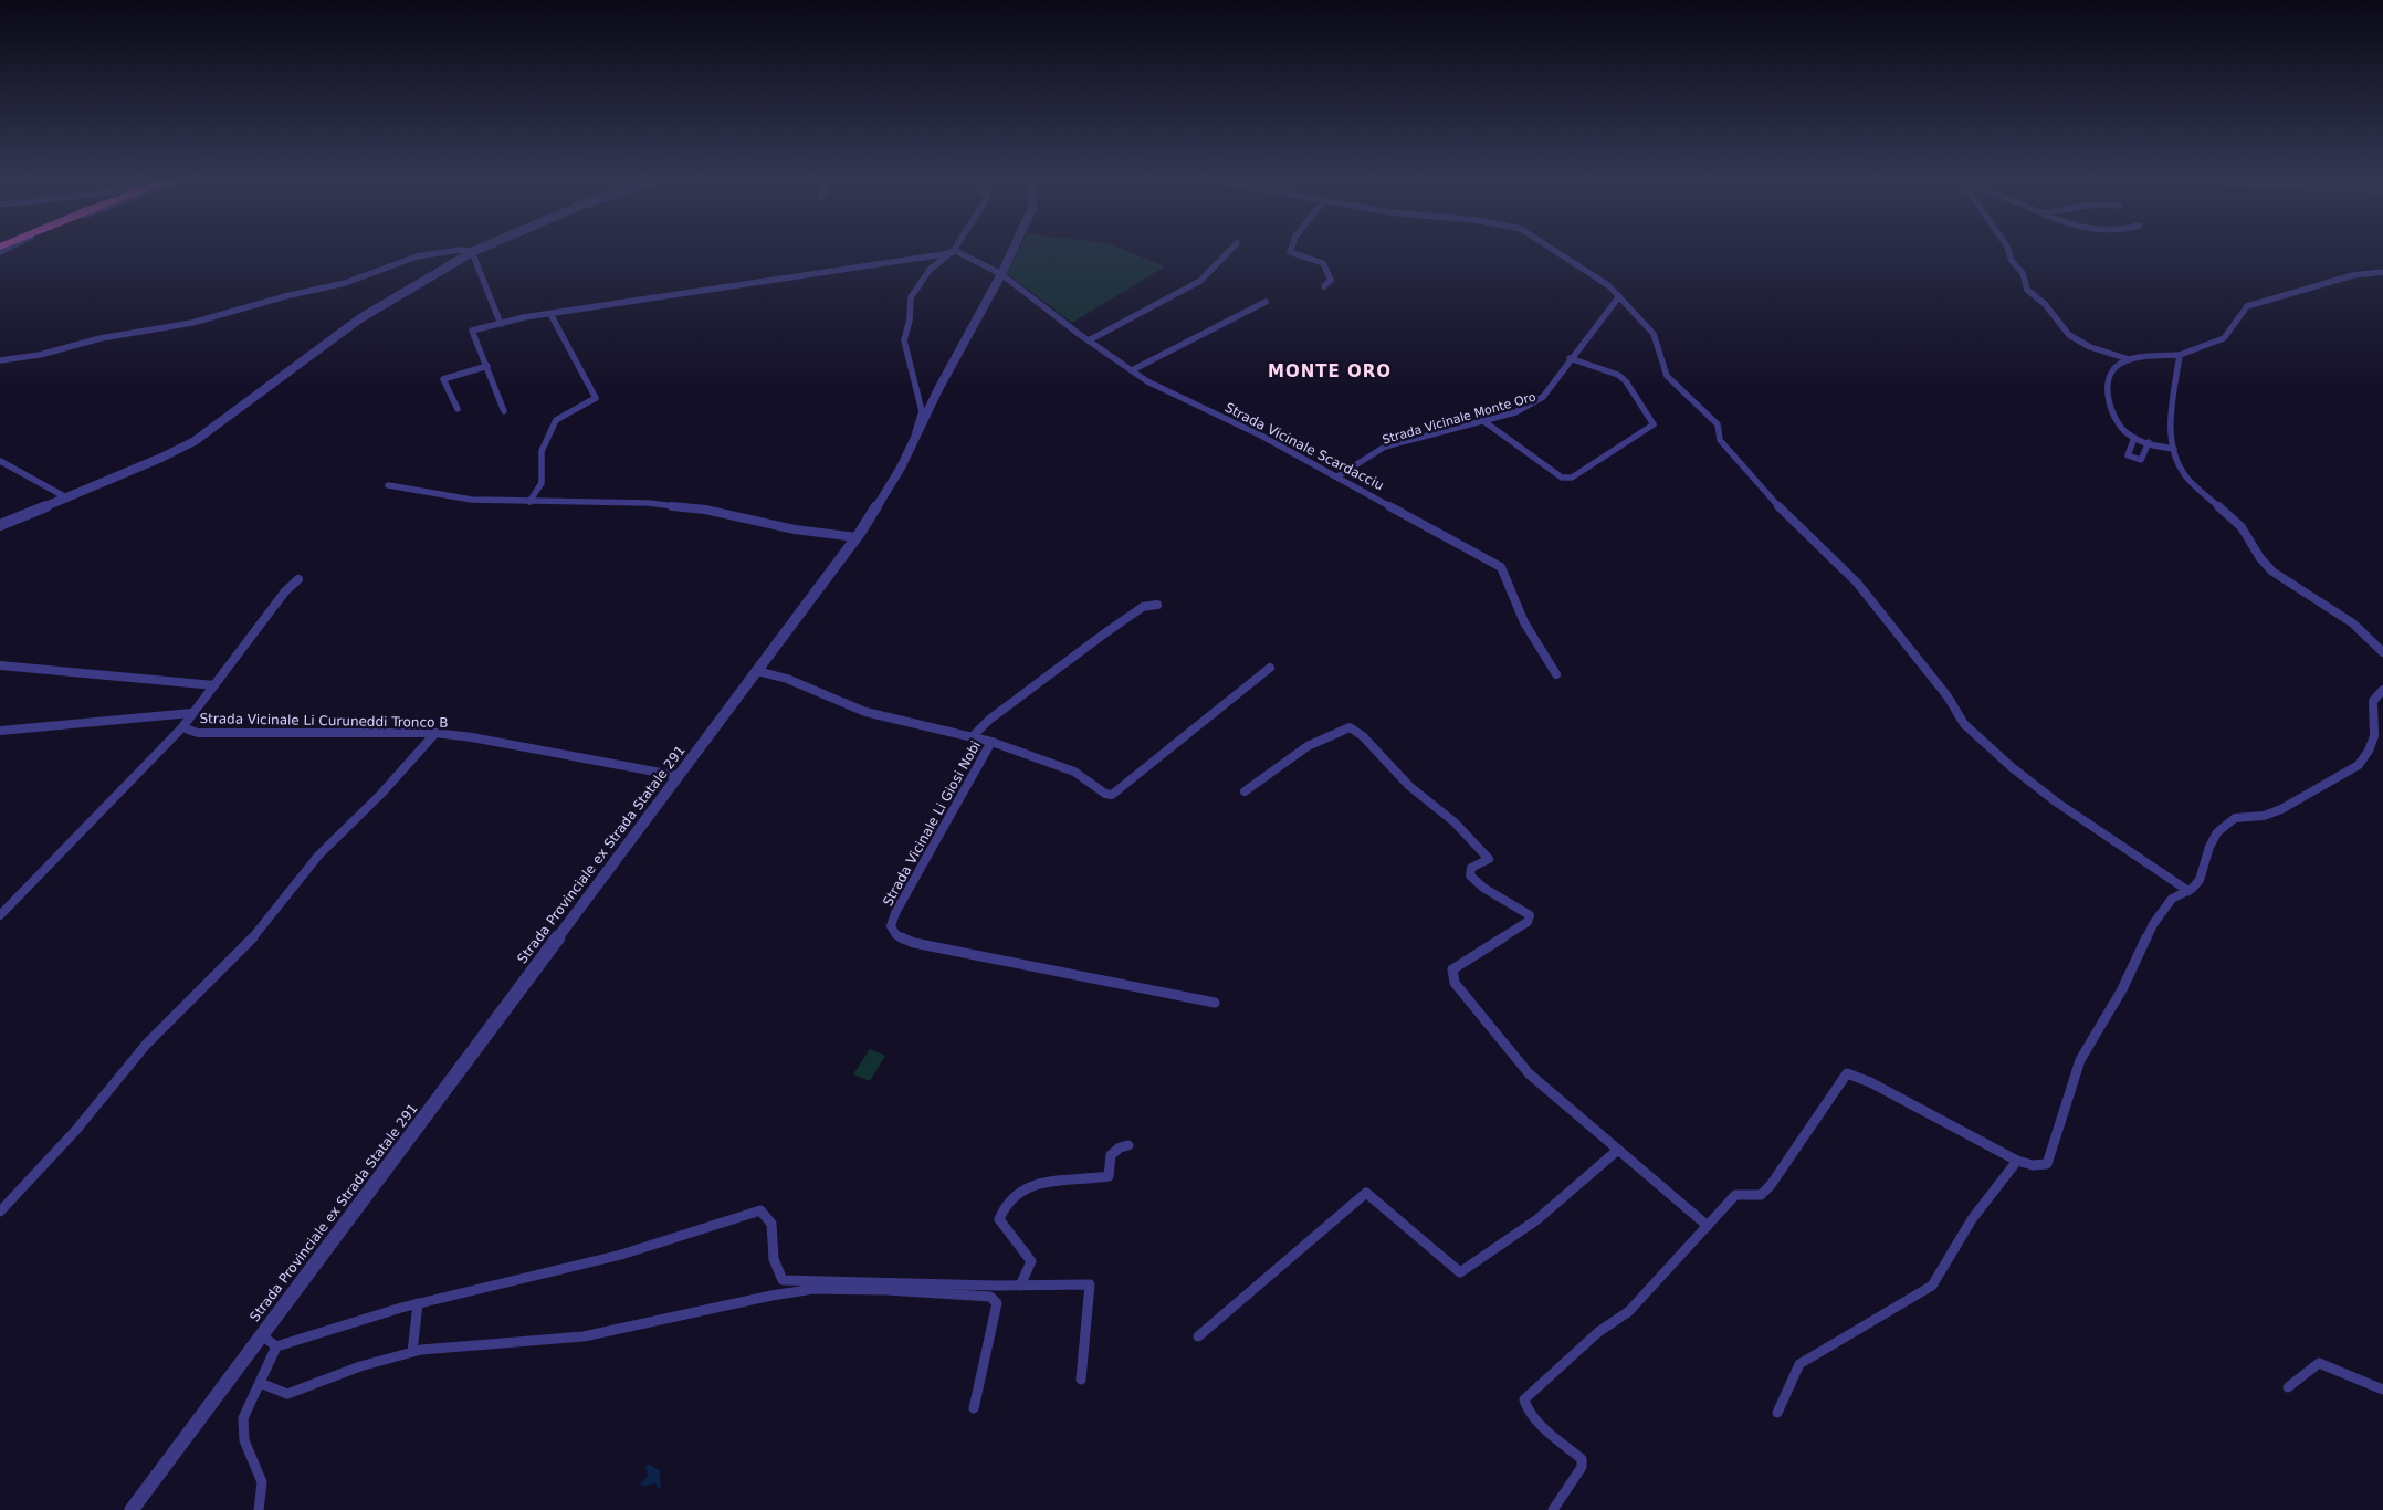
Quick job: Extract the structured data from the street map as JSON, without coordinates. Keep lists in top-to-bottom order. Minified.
{"streets":{"street":["Strada Vicinale Monte Oro","Strada Vicinale Scardacciu","Strada Vicinale Li Curuneddi Tronco B","Strada Vicinale Li Giosi Nobi","Strada Provinciale ex Strada Statale 291"]},"crossings":[["Strada Vicinale Monte Oro","Strada Vicinale Scardacciu"],["Strada Vicinale Scardacciu","Strada Provinciale ex Strada Statale 291"],["Strada Vicinale Li Curuneddi Tronco B","Strada Provinciale ex Strada Statale 291"],["Strada Vicinale Li Giosi Nobi","Strada Provinciale ex Strada Statale 291"]],"districts":["MONTE ORO"]}
